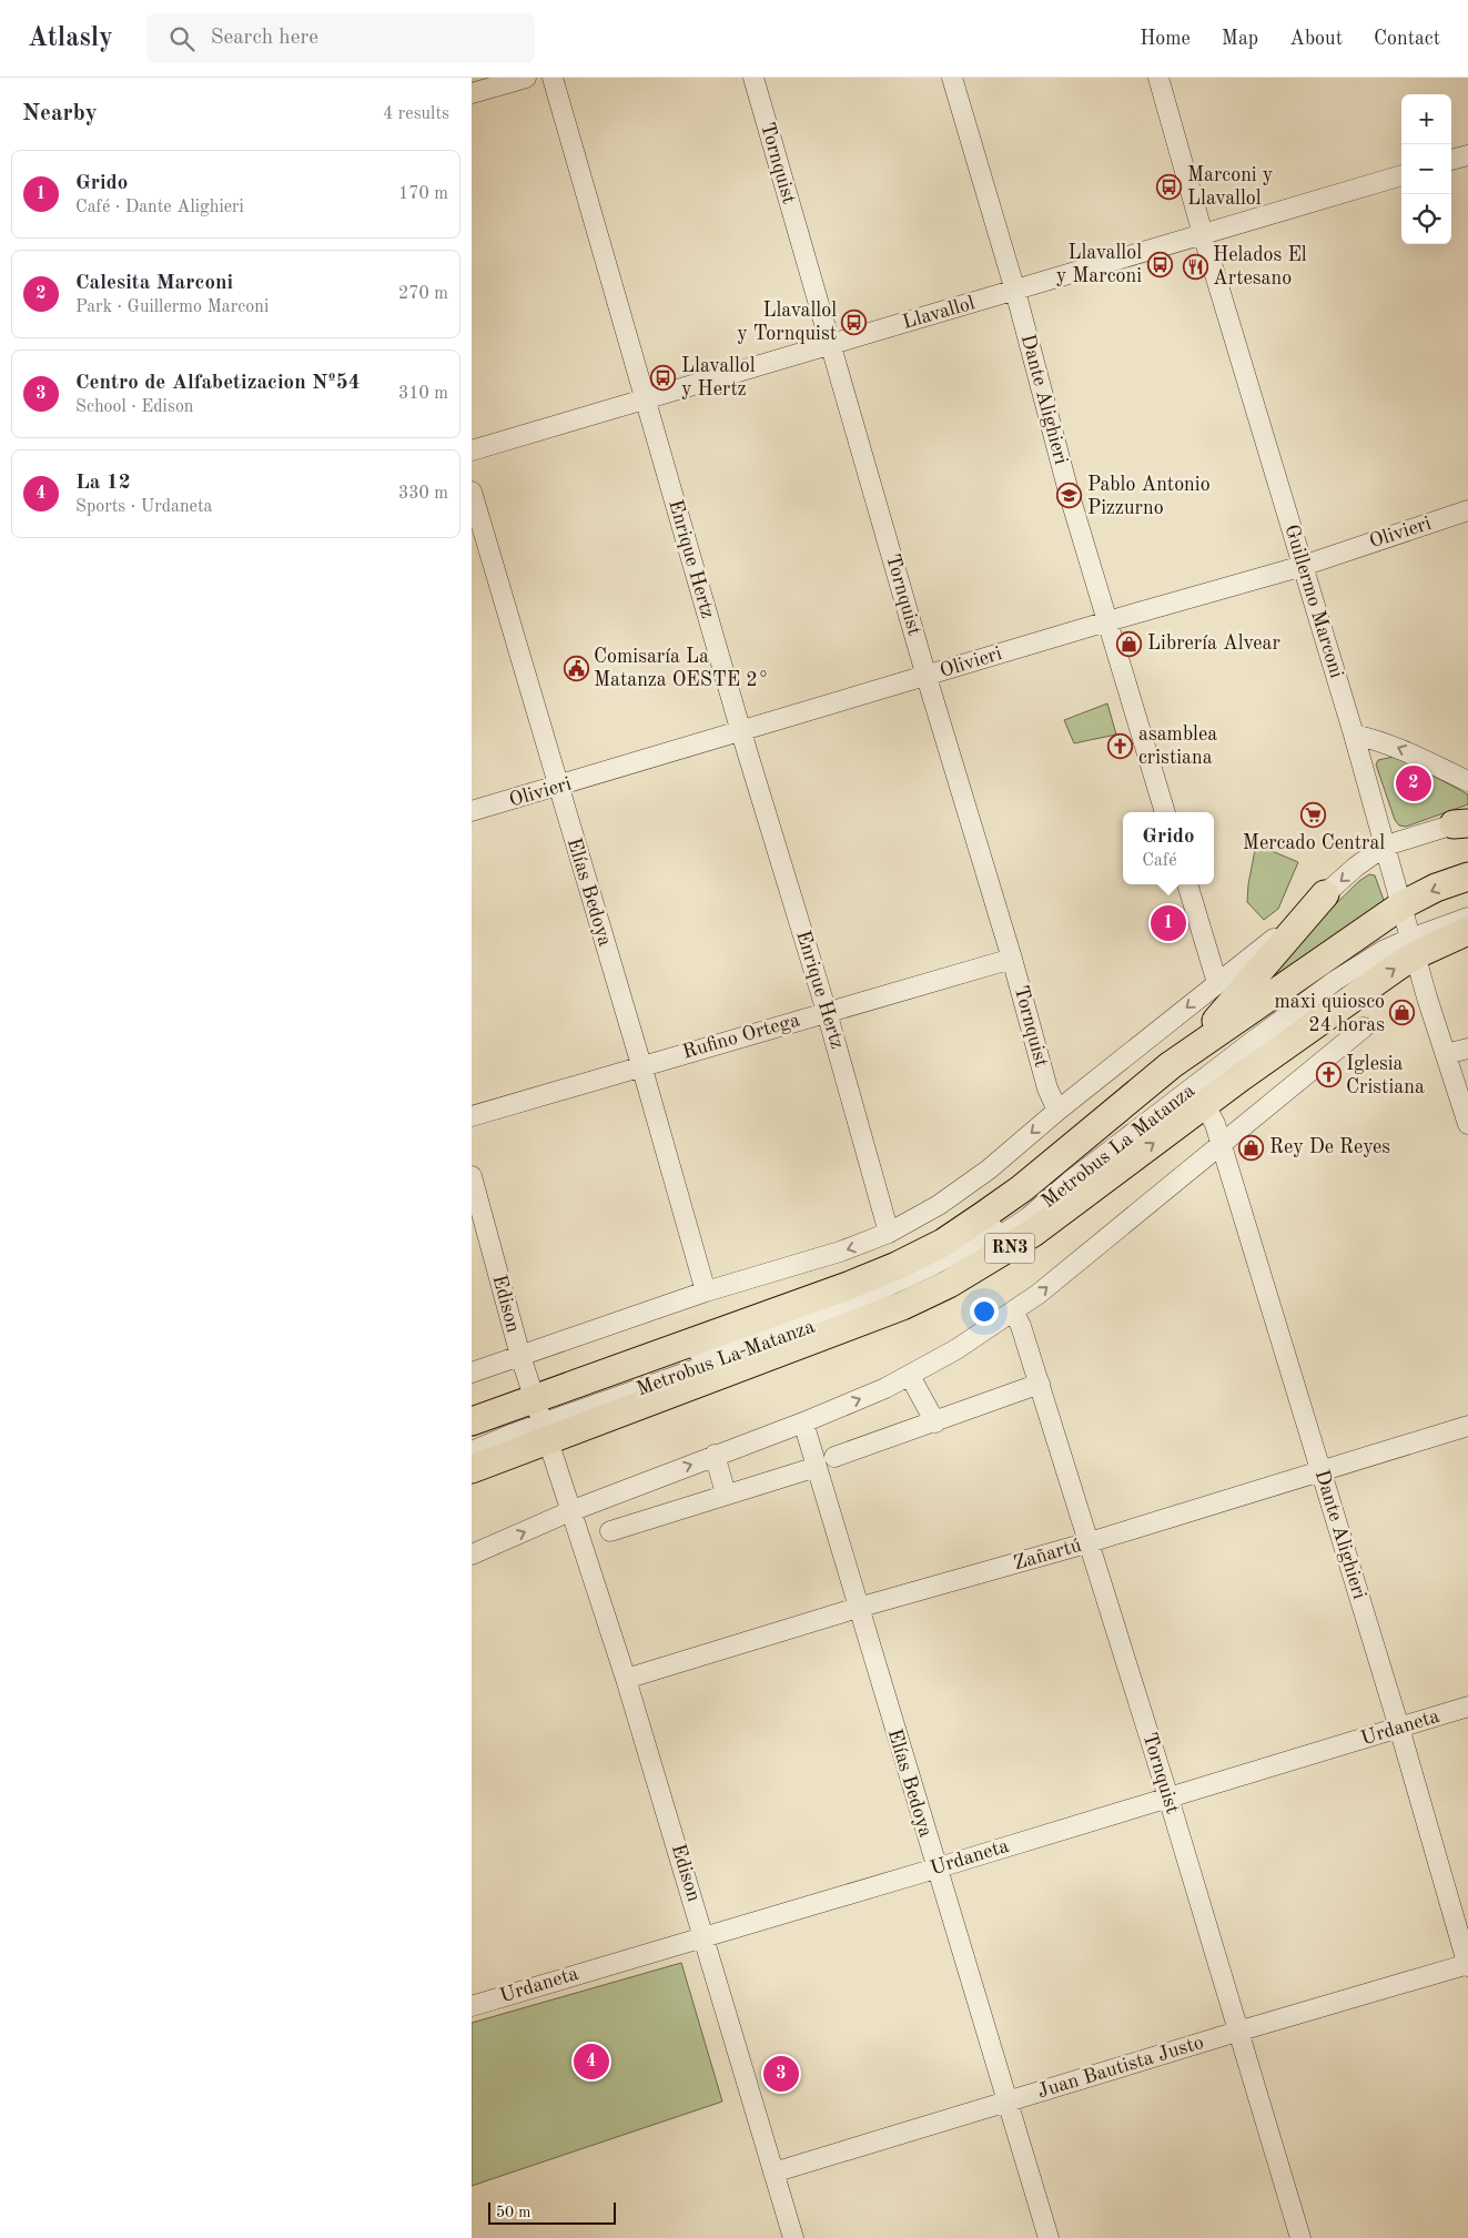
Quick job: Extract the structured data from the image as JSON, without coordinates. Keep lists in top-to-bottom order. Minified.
{"streets":{"highway":["RN3"],"street":["Tornquist","Llavallol","Dante Alighieri","Olivieri","Enrique Hertz","Guillermo Marconi","Elías Bedoya","Rufino Ortega","Metrobus La Matanza","Edison","Zañartú","Urdaneta","Juan Bautista Justo"]},"crossings":[["Tornquist","Llavallol"],["Tornquist","Olivieri"],["Tornquist","Rufino Ortega"],["Tornquist","Zañartú"],["Tornquist","Urdaneta"],["Tornquist","Juan Bautista Justo"],["Llavallol","Dante Alighieri"],["Llavallol","Enrique Hertz"],["Llavallol","Guillermo Marconi"],["Dante Alighieri","Olivieri"],["Dante Alighieri","RN3"],["Dante Alighieri","Zañartú"],["Dante Alighieri","Urdaneta"],["Dante Alighieri","Juan Bautista Justo"],["Olivieri","Enrique Hertz"],["Olivieri","Guillermo Marconi"],["Olivieri","Elías Bedoya"],["Enrique Hertz","Rufino Ortega"],["Guillermo Marconi","Metrobus La Matanza"],["Guillermo Marconi","RN3"],["Elías Bedoya","Rufino Ortega"],["Elías Bedoya","Zañartú"],["Elías Bedoya","Urdaneta"],["Elías Bedoya","Juan Bautista Justo"],["Metrobus La Matanza","RN3"],["Metrobus La Matanza","Edison"],["RN3","Edison"],["Edison","Zañartú"],["Edison","Urdaneta"],["Edison","Juan Bautista Justo"]],"places":{"bus stop":["Marconi y Llavallol","Llavallol y Marconi","Llavallol y Tornquist","Llavallol y Hertz"],"restaurant":["Helados El Artesano"],"school or university":["Pablo Antonio Pizzurno"],"shop":["Librería Alvear","maxi quiosco 24 horas","Rey De Reyes"],"public building":["Comisaría La Matanza OESTE 2°"],"church":["asamblea cristiana","Iglesia Cristiana"],"supermarket":["Mercado Central"]},"scale_bar":"50 m","page":{"header":"Atlasly","search":"Search here","nav":["Home","Map","About","Contact"],"heading":["Nearby","4 results"],"map_buttons":["+","−"],"list":[{"mark":"1","name":"Grido","note":"Café · Dante Alighieri","value":"170 m"},{"mark":"2","name":"Calesita Marconi","note":"Park · Guillermo Marconi","value":"270 m"},{"mark":"3","name":"Centro de Alfabetizacion Nº54","note":"School · Edison","value":"310 m"},{"mark":"4","name":"La 12","note":"Sports · Urdaneta","value":"330 m"}],"pins":["2","1","4","3"],"popup":["Grido","Café"],"scale":"50 m"}}
